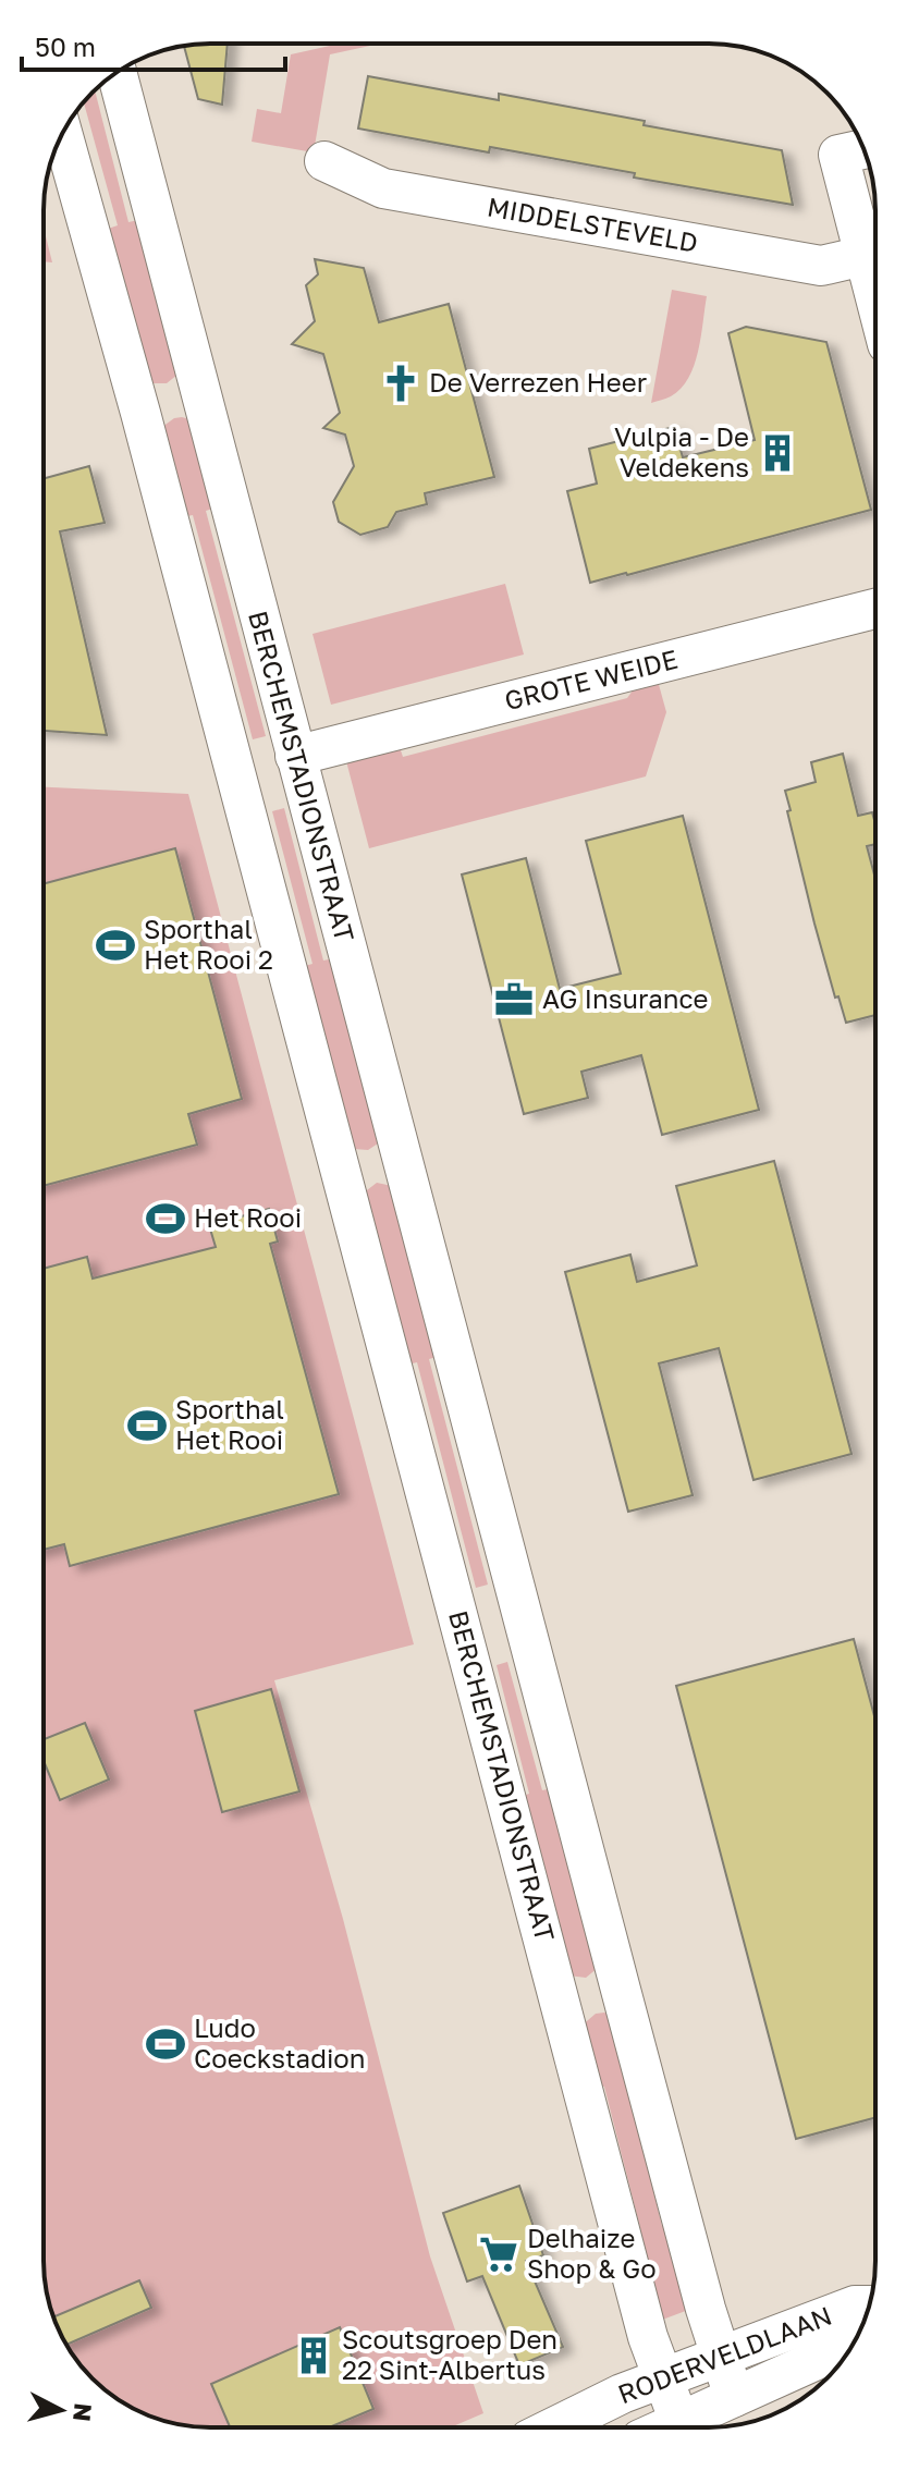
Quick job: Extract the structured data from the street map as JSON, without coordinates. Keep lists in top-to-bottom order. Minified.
{"streets":{"street":["MIDDELSTEVELD","GROTE WEIDE","BERCHEMSTADIONSTRAAT","RODERVELDLAAN"]},"crossings":[["GROTE WEIDE","BERCHEMSTADIONSTRAAT"],["BERCHEMSTADIONSTRAAT","RODERVELDLAAN"]],"places":{"church":["De Verrezen Heer"],"building":["Vulpia - De Veldekens","Scoutsgroep Den 22 Sint-Albertus"],"sports":["Sporthal Het Rooi 2","Het Rooi","Sporthal Het Rooi","Ludo Coeckstadion"],"office":["AG Insurance"],"supermarket":["Delhaize Shop & Go"]},"scale_bar":"50 m","north":"right"}
